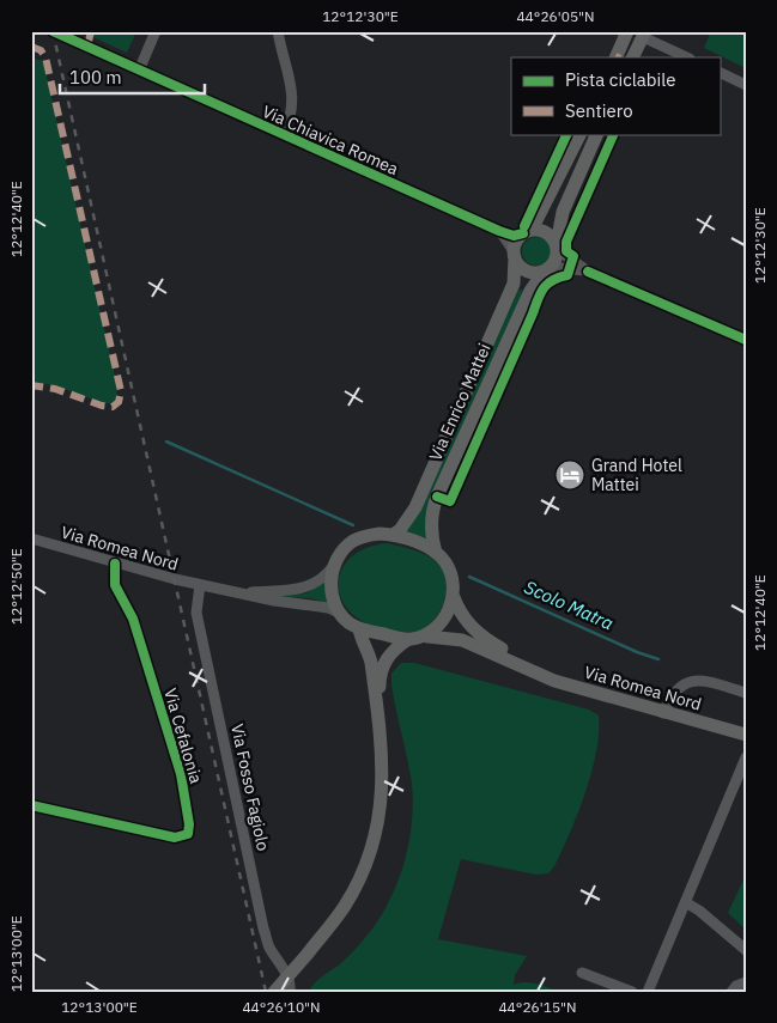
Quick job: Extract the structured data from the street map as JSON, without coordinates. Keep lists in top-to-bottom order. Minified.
{"streets":{"main road":["Via Enrico Mattei","Via Romea Nord"],"street":["Via Chiavica Romea","Via Cefalonia","Via Fosso Fagiolo"]},"crossings":[["Via Chiavica Romea","Via Enrico Mattei"],["Via Enrico Mattei","Via Romea Nord"],["Via Romea Nord","Via Cefalonia"],["Via Romea Nord","Via Fosso Fagiolo"]],"water":["Scolo Matra"],"places":{"hotel":["Grand Hotel Mattei"]},"legend":["Pista ciclabile","Sentiero"],"scale_bar":"100 m","coordinates":["12°12'30\"E","44°26'05\"N","12°12'40\"E","12°12'50\"E","12°13'00\"E","44°26'10\"N","44°26'15\"N"]}
